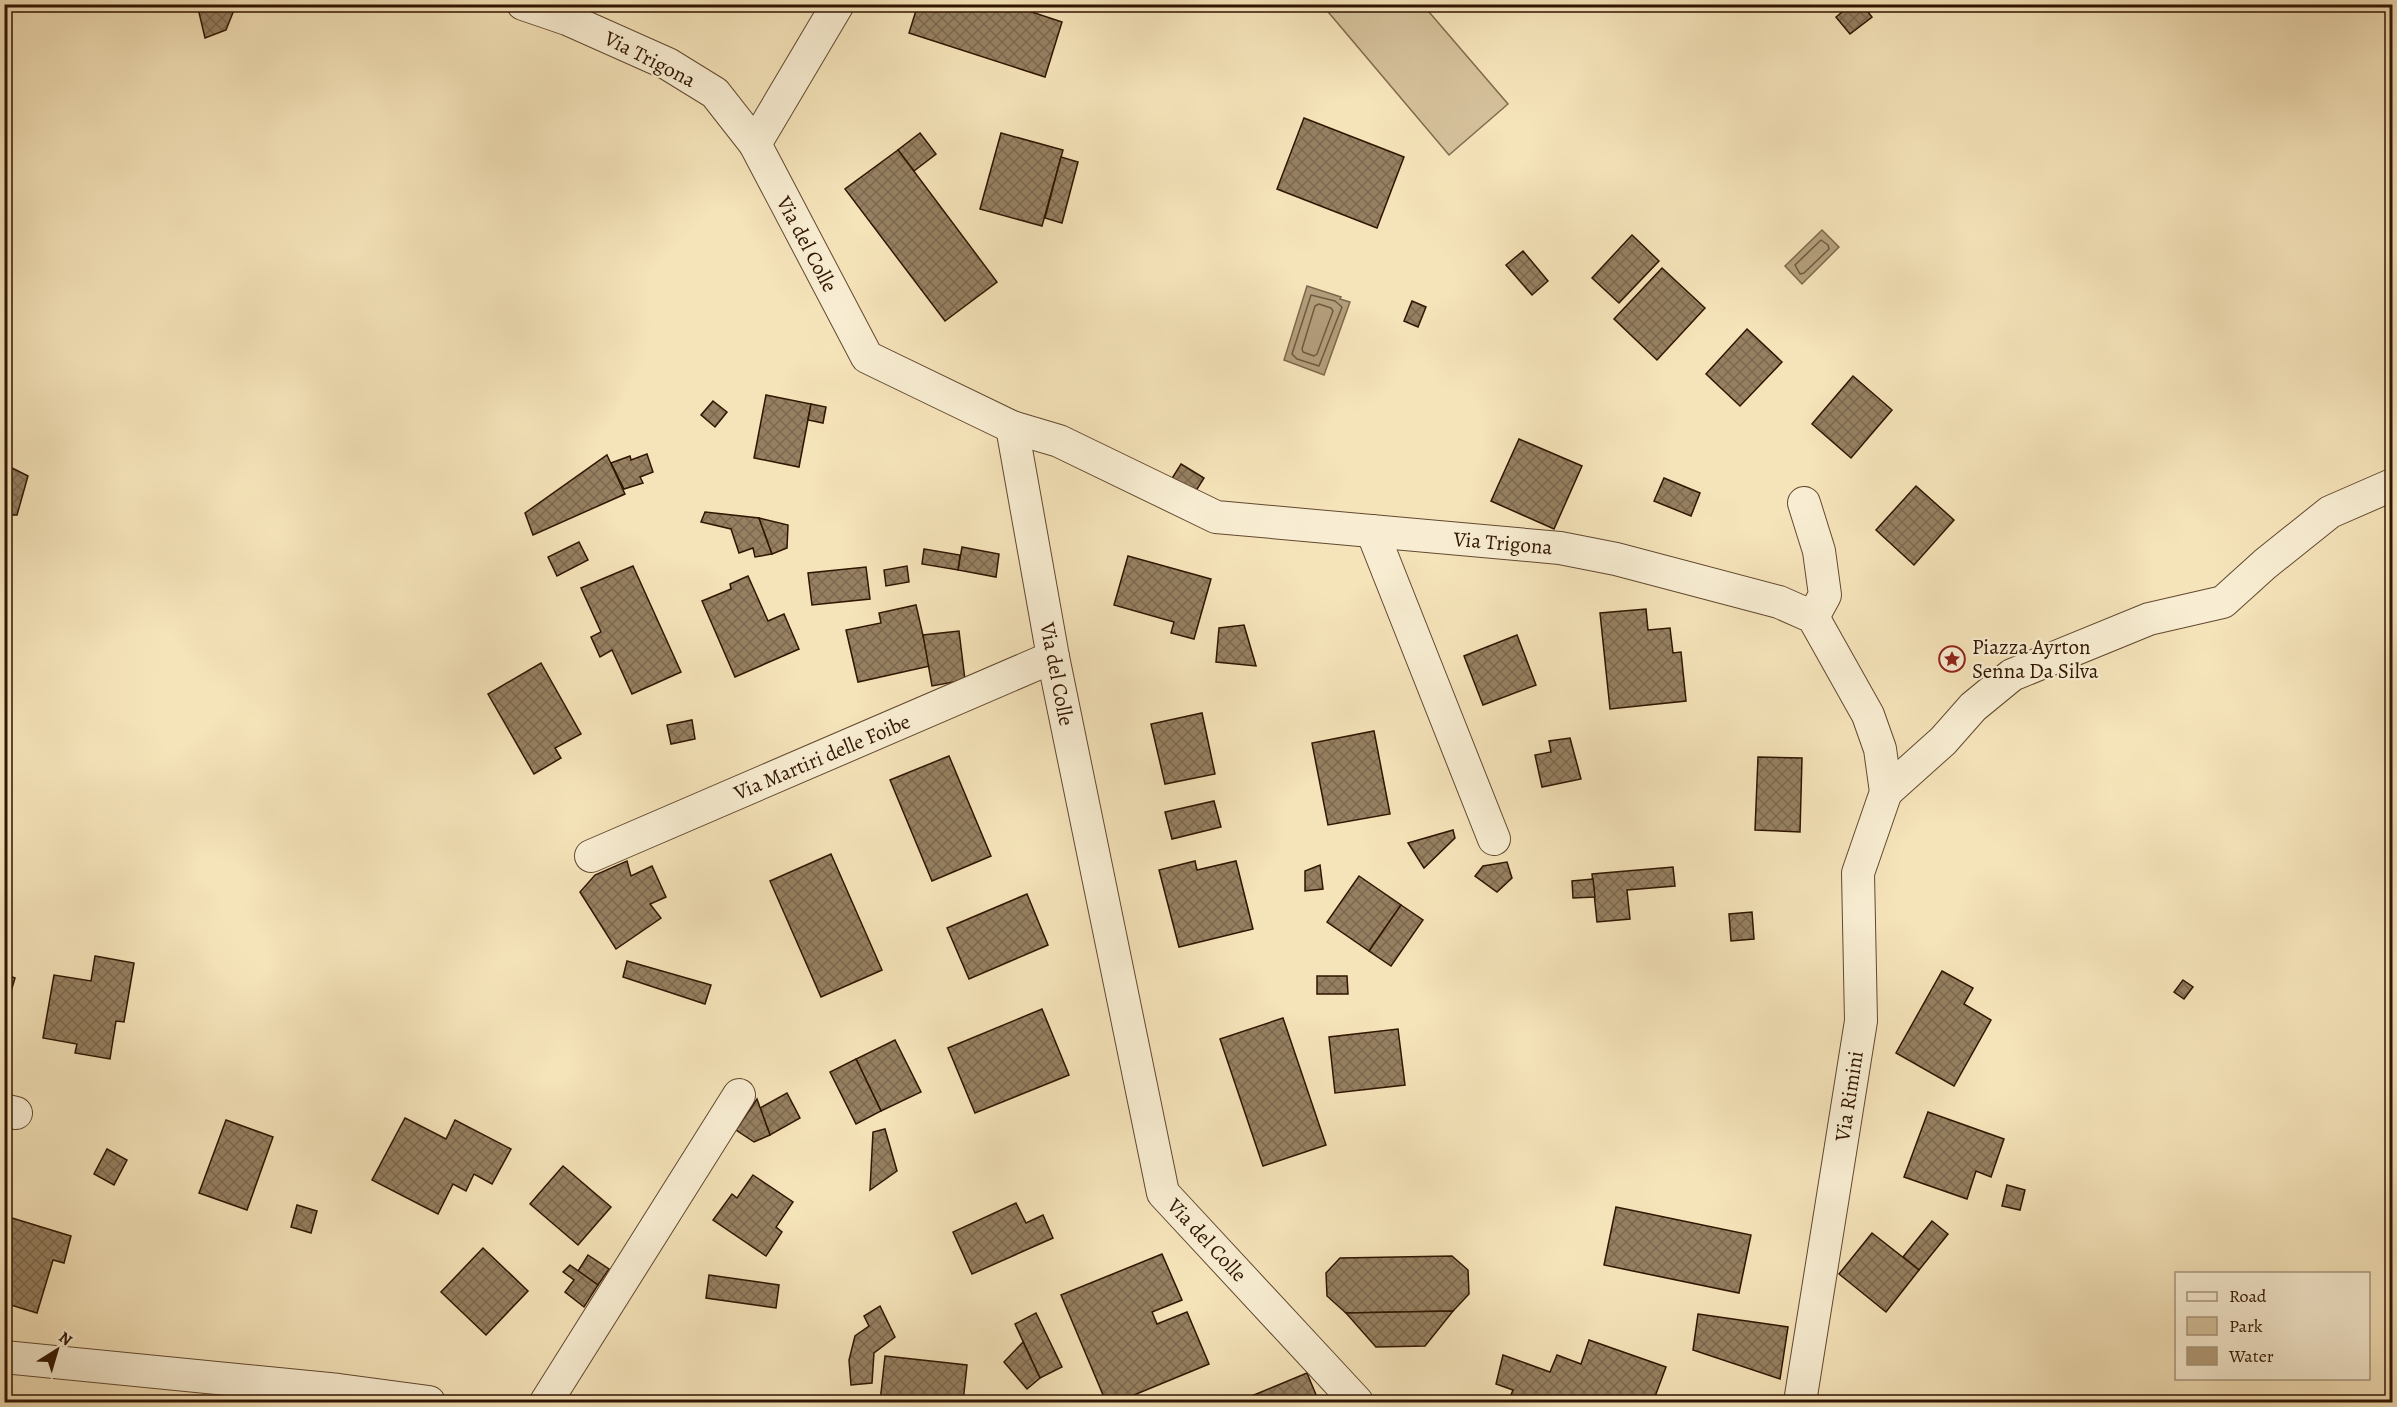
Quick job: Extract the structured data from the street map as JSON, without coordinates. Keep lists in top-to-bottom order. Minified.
{"streets":{"street":["Via Trigona","Via del Colle","Via Martiri delle Foibe","Via Rimini"]},"crossings":[["Via Trigona","Via del Colle"],["Via del Colle","Via Martiri delle Foibe"]],"places":{"place":["Piazza Ayrton Senna Da Silva"]},"legend":["Road","Park","Water"],"north":"top right"}
